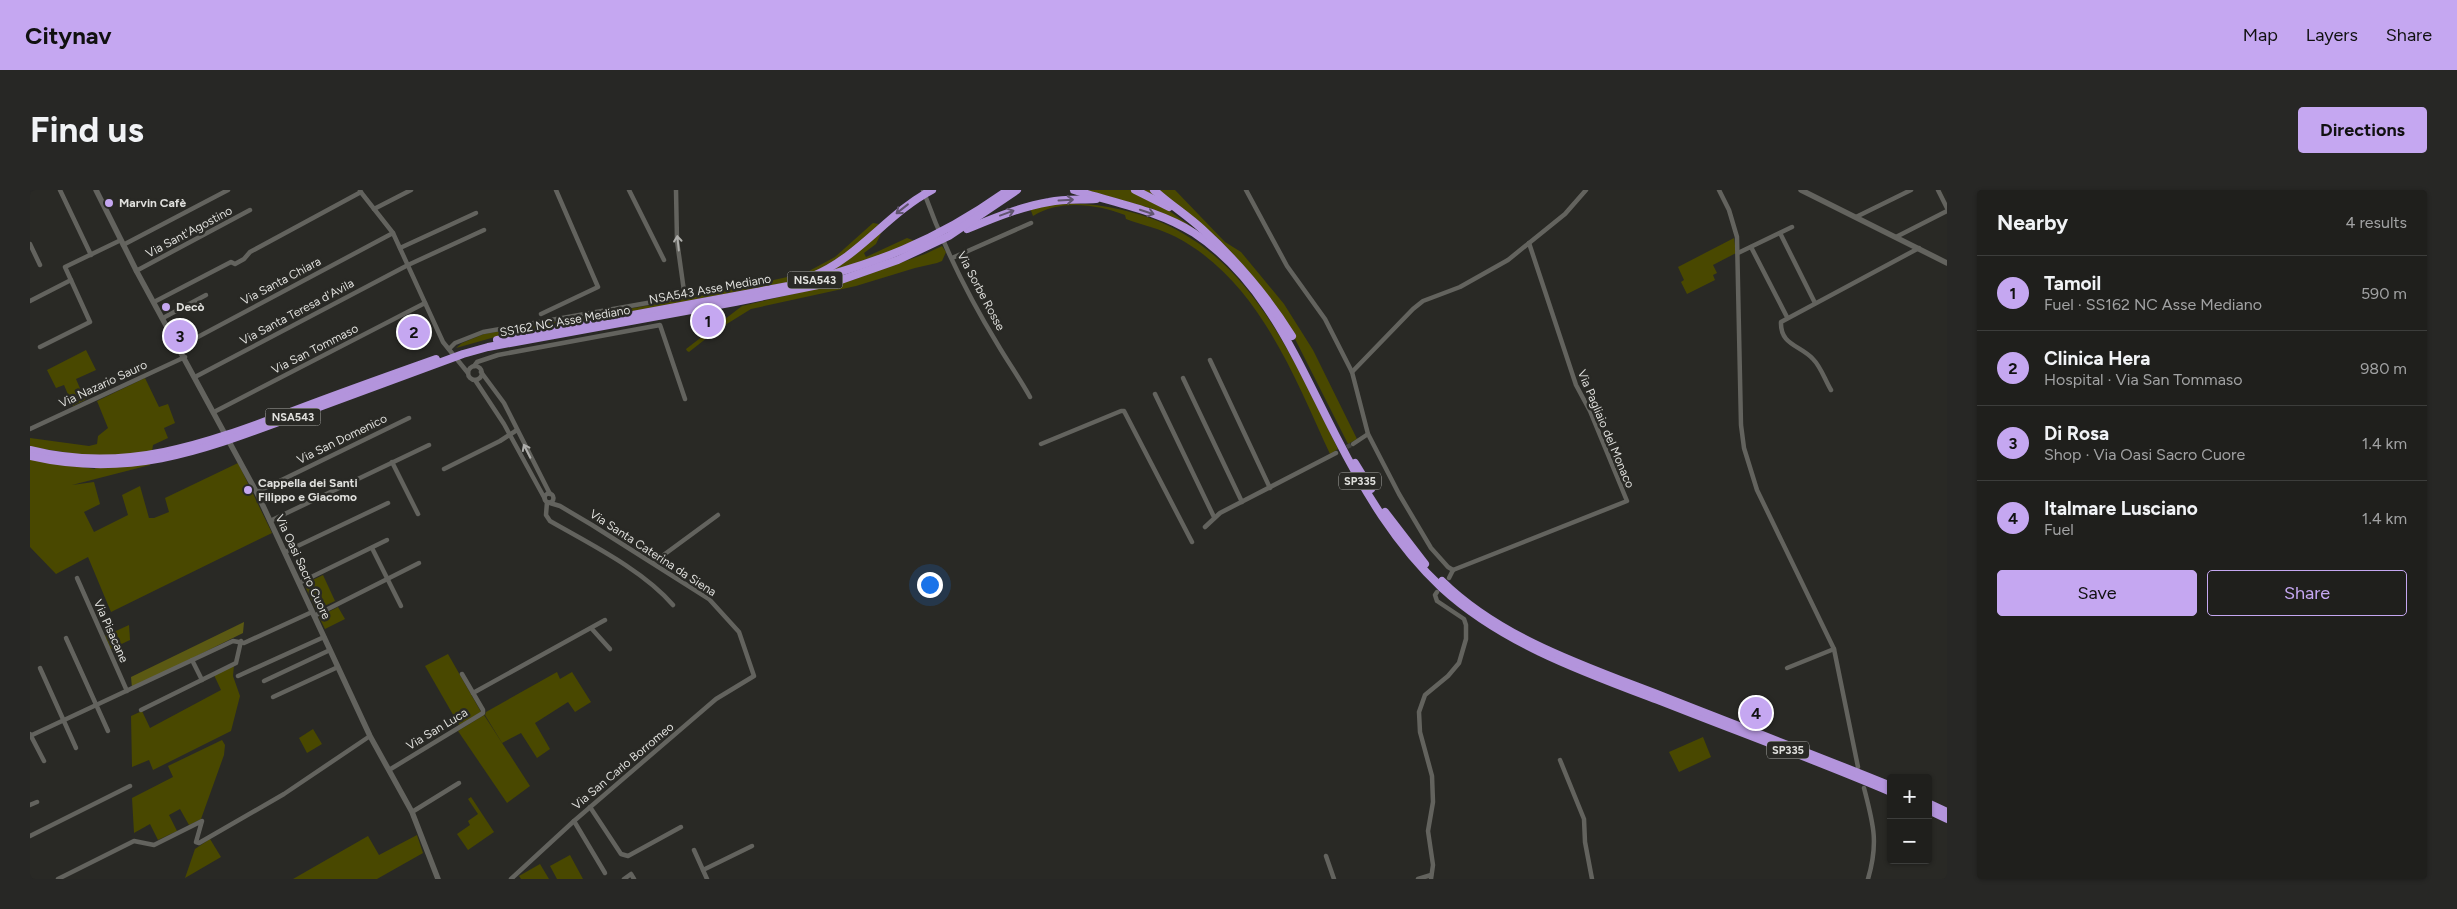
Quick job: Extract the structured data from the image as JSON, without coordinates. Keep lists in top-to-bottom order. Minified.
{"streets":{"highway":["NSA543","NSA543 Asse Mediano","SS162 NC Asse Mediano","SP335"],"street":["Via Sant'Agostino","Via Santa Chiara","Via Sorbe Rosse","Via Santa Teresa d'Avila","Via San Tommaso","Via Nazario Sauro","Via Pagliaio del Monaco","Via San Domenico","Via Santa Caterina da Siena","Via Oasi Sacro Cuore","Via Pisacane","Via San Luca","Via San Carlo Borromeo"]},"crossings":[["Via Sant'Agostino","Via Oasi Sacro Cuore"],["NSA543","NSA543 Asse Mediano"],["NSA543","SP335"],["Via Santa Chiara","Via Oasi Sacro Cuore"],["NSA543 Asse Mediano","SS162 NC Asse Mediano"],["Via Santa Teresa d'Avila","Via Oasi Sacro Cuore"],["Via San Tommaso","Via Oasi Sacro Cuore"],["Via Nazario Sauro","Via Oasi Sacro Cuore"],["Via San Domenico","Via Oasi Sacro Cuore"],["Via Santa Caterina da Siena","Via San Carlo Borromeo"],["Via Oasi Sacro Cuore","Via San Luca"]],"places":["Marvin Cafè","Decò","Cappella dei Santi Filippo e Giacomo"],"page":{"header":"Citynav","nav":["Map","Layers","Share"],"buttons":["Directions",["Save","Share"]],"title":"Find us","heading":["Nearby","4 results"],"list":[{"mark":"1","name":"Tamoil","note":"Fuel · SS162 NC Asse Mediano","value":"590 m"},{"mark":"2","name":"Clinica Hera","note":"Hospital · Via San Tommaso","value":"980 m"},{"mark":"3","name":"Di Rosa","note":"Shop · Via Oasi Sacro Cuore","value":"1.4 km"},{"mark":"4","name":"Italmare Lusciano","note":"Fuel","value":"1.4 km"}],"pins":["1","2","3","4"],"map_buttons":["+","−"]}}
